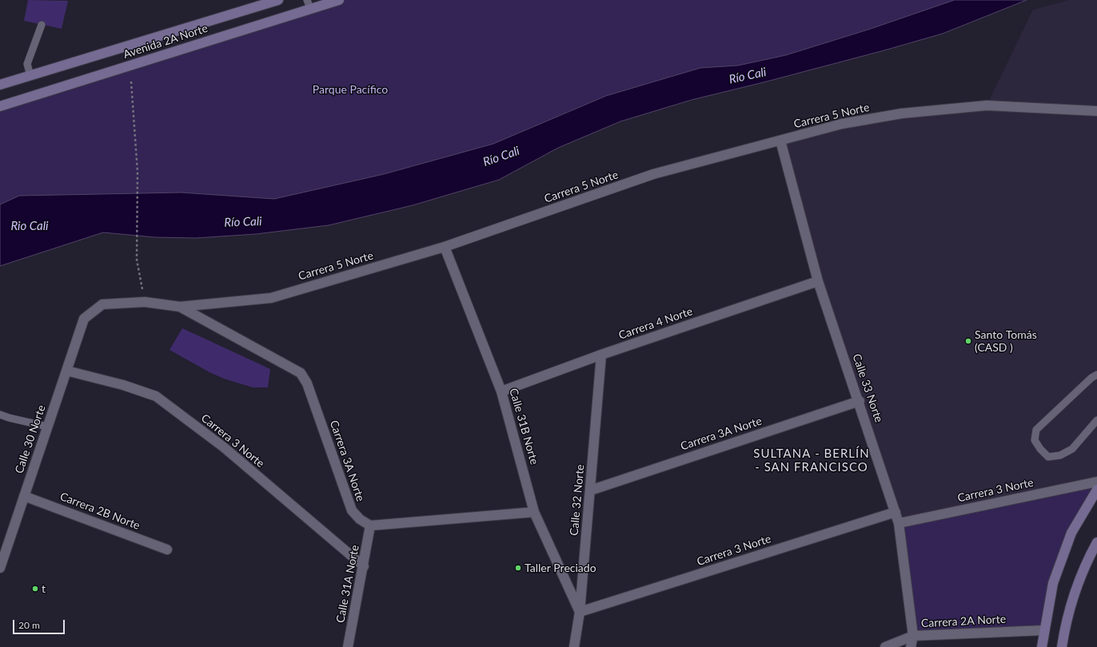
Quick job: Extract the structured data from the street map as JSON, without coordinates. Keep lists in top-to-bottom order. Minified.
{"streets":{"main road":["Avenida 2A Norte"],"street":["Carrera 5 Norte","Carrera 4 Norte","Calle 33 Norte","Calle 31B Norte","Carrera 3A Norte","Calle 30 Norte","Carrera 3 Norte","Calle 32 Norte","Carrera 2B Norte","Calle 31A Norte","Carrera 2A Norte"]},"crossings":[["Carrera 5 Norte","Calle 33 Norte"],["Carrera 5 Norte","Calle 31B Norte"],["Carrera 5 Norte","Carrera 3A Norte"],["Carrera 5 Norte","Calle 30 Norte"],["Carrera 4 Norte","Calle 33 Norte"],["Carrera 4 Norte","Calle 31B Norte"],["Carrera 4 Norte","Calle 32 Norte"],["Calle 33 Norte","Carrera 3A Norte"],["Calle 33 Norte","Carrera 3 Norte"],["Calle 33 Norte","Carrera 2A Norte"],["Calle 31B Norte","Carrera 3 Norte"],["Calle 31B Norte","Calle 32 Norte"],["Carrera 3A Norte","Calle 32 Norte"],["Carrera 3A Norte","Calle 31A Norte"],["Calle 30 Norte","Carrera 3 Norte"],["Calle 30 Norte","Carrera 2B Norte"],["Carrera 3 Norte","Calle 32 Norte"],["Carrera 3 Norte","Calle 31A Norte"]],"districts":["SULTANA - BERLÍN - SAN FRANCISCO"],"water":["Río Cali","Rio Cali"],"parks":["Parque Pacífico"],"places":["Santo Tomás (CASD )","Taller Preciado","t"],"scale_bar":"20 m"}
